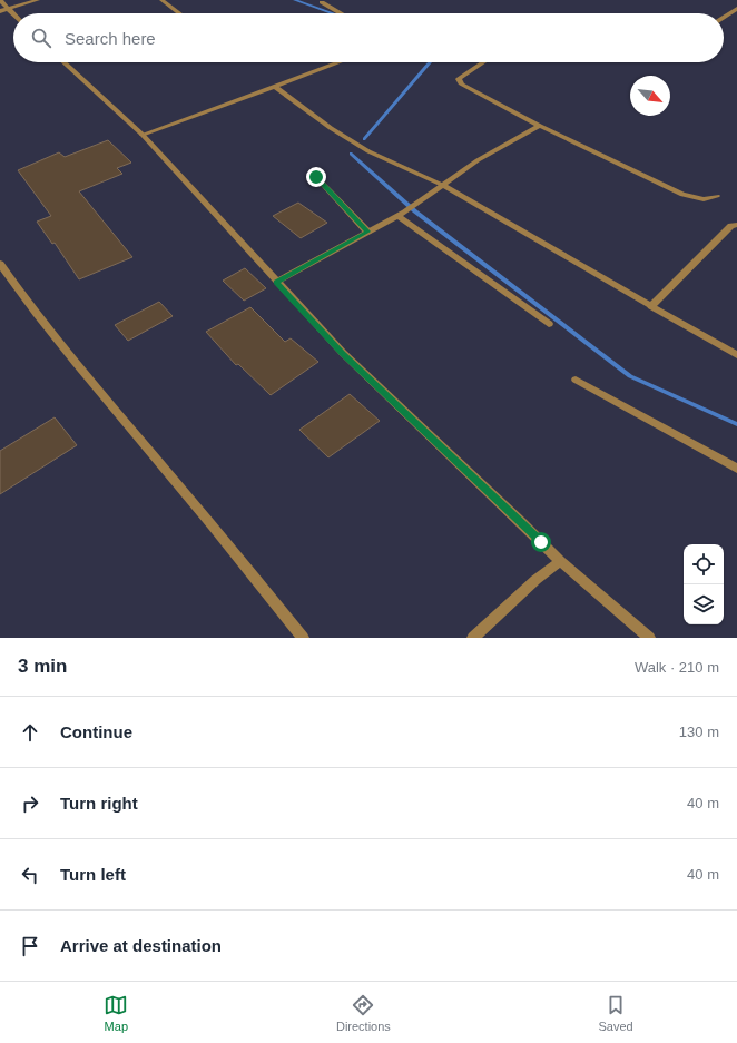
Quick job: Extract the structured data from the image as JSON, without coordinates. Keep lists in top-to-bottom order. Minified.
{"north":"bottom right","page":{"search":"Search here","heading":["3 min","Walk · 210 m"],"list":[["Continue","130 m"],["Turn right","40 m"],["Turn left","40 m"],"Arrive at destination"],"nav":["Map","Directions","Saved"]}}
